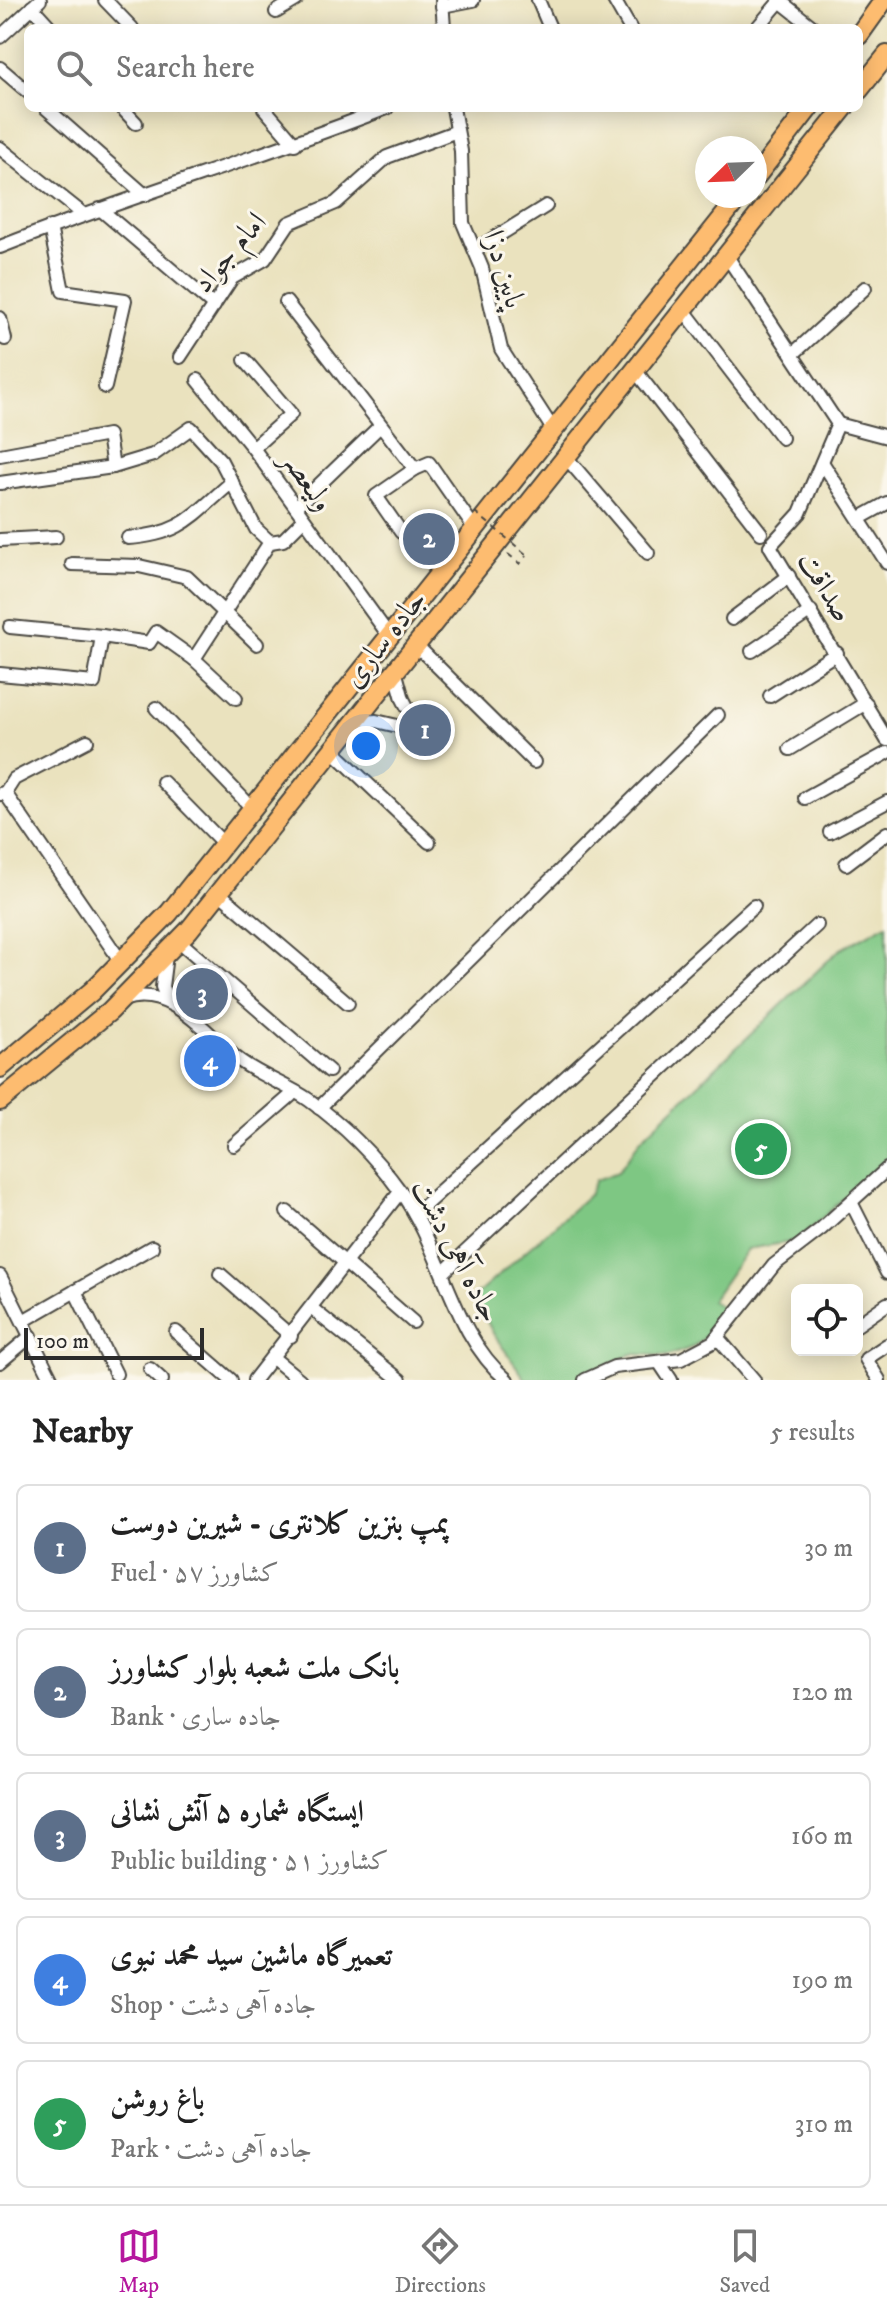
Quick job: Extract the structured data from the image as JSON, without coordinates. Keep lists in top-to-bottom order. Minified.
{"streets":{"highway":["جاده ساری"],"street":["امام جواد","پایین دزا","ولیعصر","صداقت","جاده آهی دشت"]},"crossings":[["امام جواد","پایین دزا"],["پایین دزا","جاده ساری"],["ولیعصر","جاده ساری"]],"scale_bar":"100 m","north":"bottom left","page":{"search":"Search here","pins":["2","1","3","4","5"],"scale":"100 m","heading":["Nearby","5 results"],"list":[{"mark":"1","name":"پمپ بنزین کلانتری - شیرین دوست","note":"Fuel · کشاورز ۵۷","value":"30 m"},{"mark":"2","name":"بانک ملت شعبه بلوار کشاورز","note":"Bank · جاده ساری","value":"120 m"},{"mark":"3","name":"ایستگاه شماره ۵ آتش نشانی","note":"Public building · کشاورز ۵۱","value":"160 m"},{"mark":"4","name":"تعمیرگاه ماشین سید محمد نبوی","note":"Shop · جاده آهی دشت","value":"190 m"},{"mark":"5","name":"باغ روشن","note":"Park · جاده آهی دشت","value":"310 m"}],"nav":["Map","Directions","Saved"]}}
